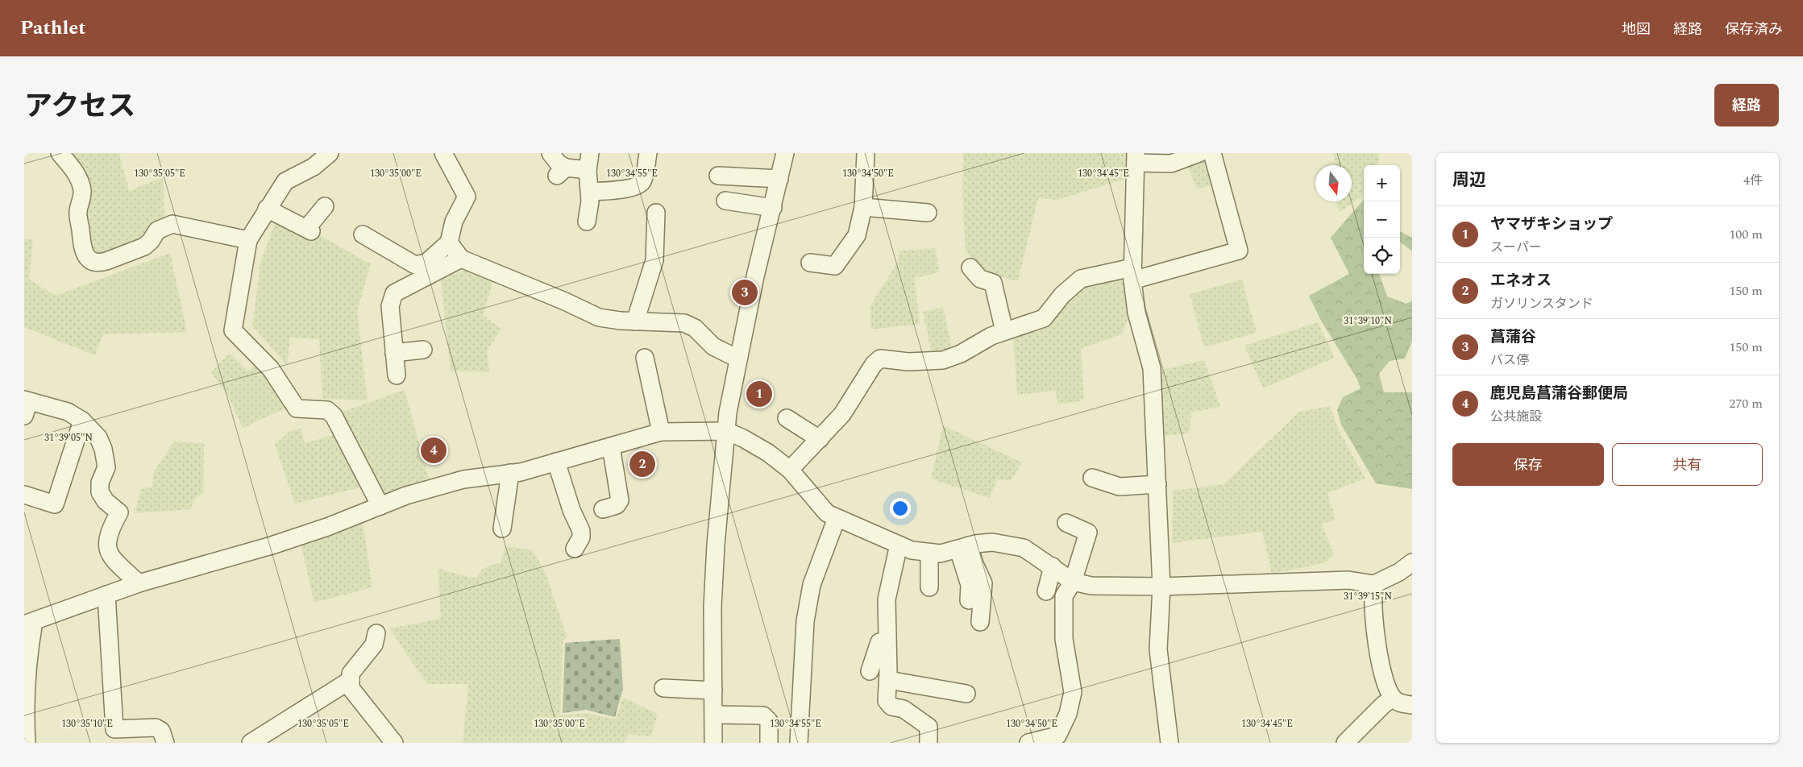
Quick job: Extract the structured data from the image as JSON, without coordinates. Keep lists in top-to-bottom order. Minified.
{"north":"bottom","page":{"header":"Pathlet","nav":["地図","経路","保存済み"],"title":"アクセス","buttons":["経路",["保存","共有"]],"heading":["周辺","4件"],"map_buttons":["+","−"],"list":[{"mark":"1","name":"ヤマザキショップ","note":"スーパー","value":"100 m"},{"mark":"2","name":"エネオス","note":"ガソリンスタンド","value":"150 m"},{"mark":"3","name":"菖蒲谷","note":"バス停","value":"150 m"},{"mark":"4","name":"鹿児島菖蒲谷郵便局","note":"公共施設","value":"270 m"}],"pins":["3","1","4","2"]},"coordinates":["130°35'05\"E","130°35'00\"E","130°34'55\"E","130°34'50\"E","130°34'45\"E","31°39'10\"N","31°39'05\"N","31°39'15\"N","130°35'10\"E"]}
